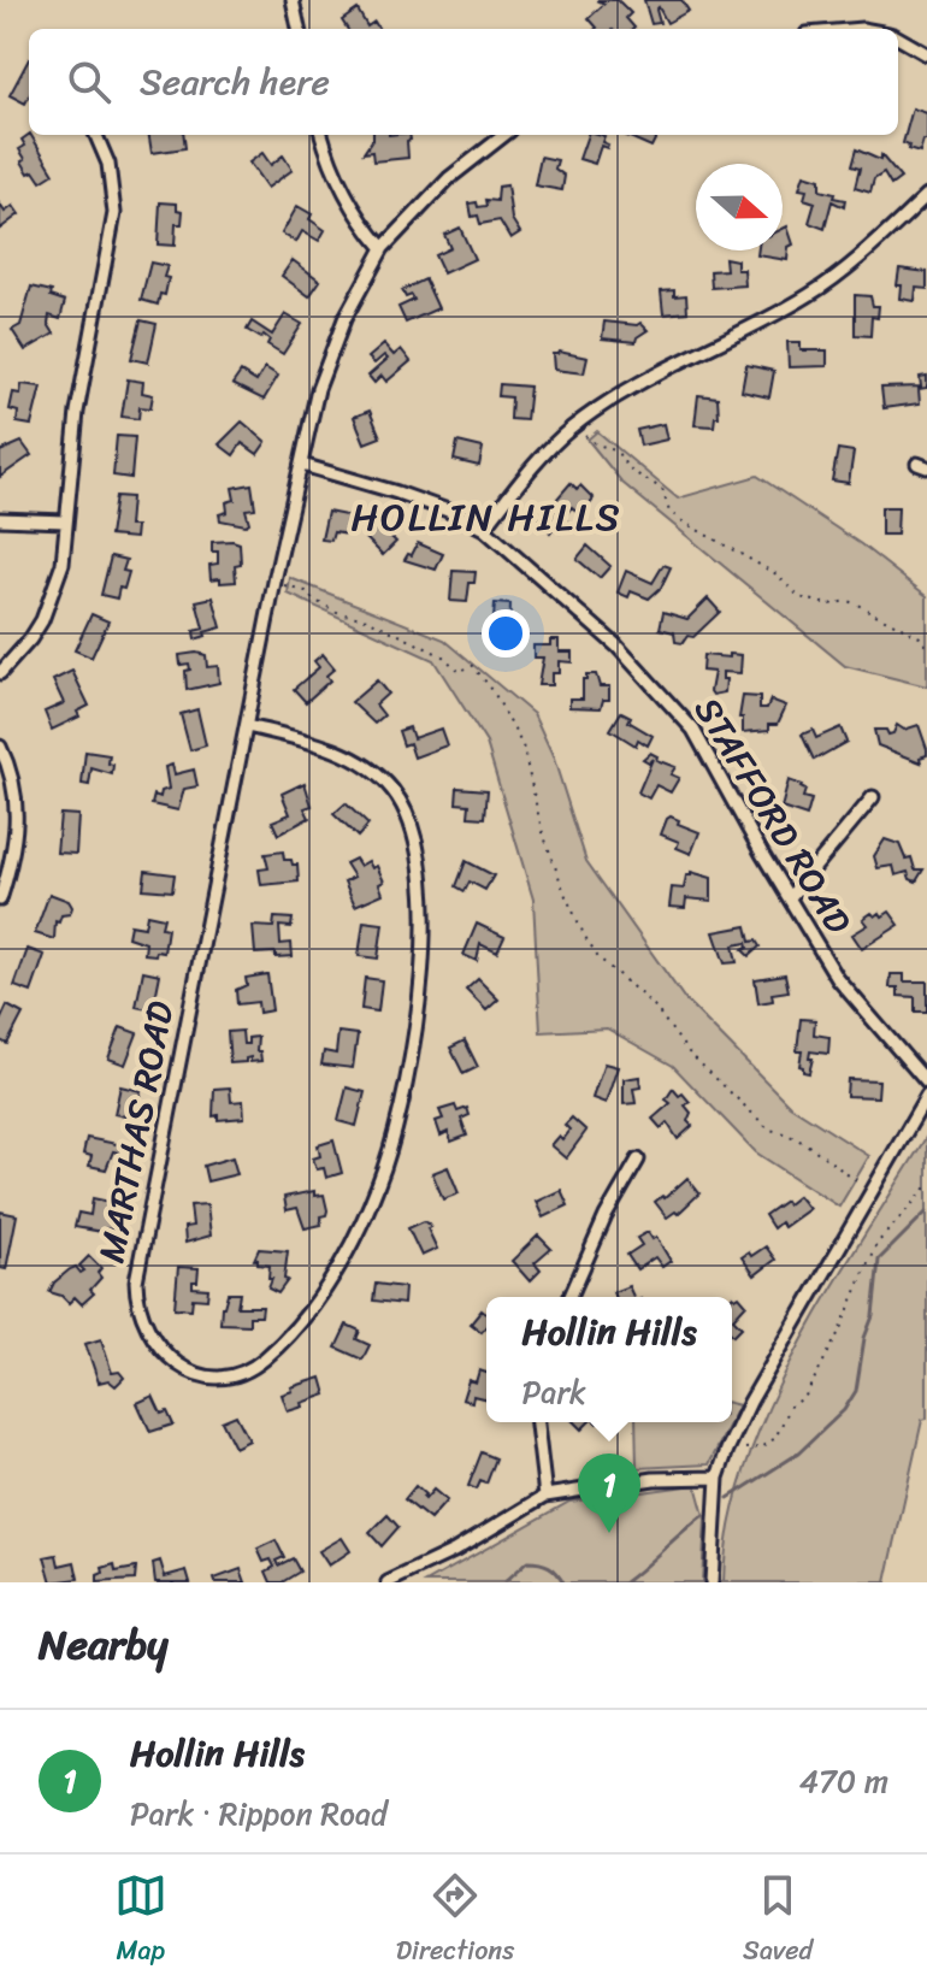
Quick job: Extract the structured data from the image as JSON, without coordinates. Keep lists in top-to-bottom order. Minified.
{"streets":{"street":["STAFFORD ROAD","MARTHAS ROAD"]},"crossings":[["STAFFORD ROAD","MARTHAS ROAD"]],"districts":["HOLLIN HILLS"],"north":"right","page":{"search":"Search here","popup":["Hollin Hills","Park"],"pins":"1","heading":"Nearby","list":[{"mark":"1","name":"Hollin Hills","note":"Park · Rippon Road","value":"470 m"}],"nav":["Map","Directions","Saved"]}}
